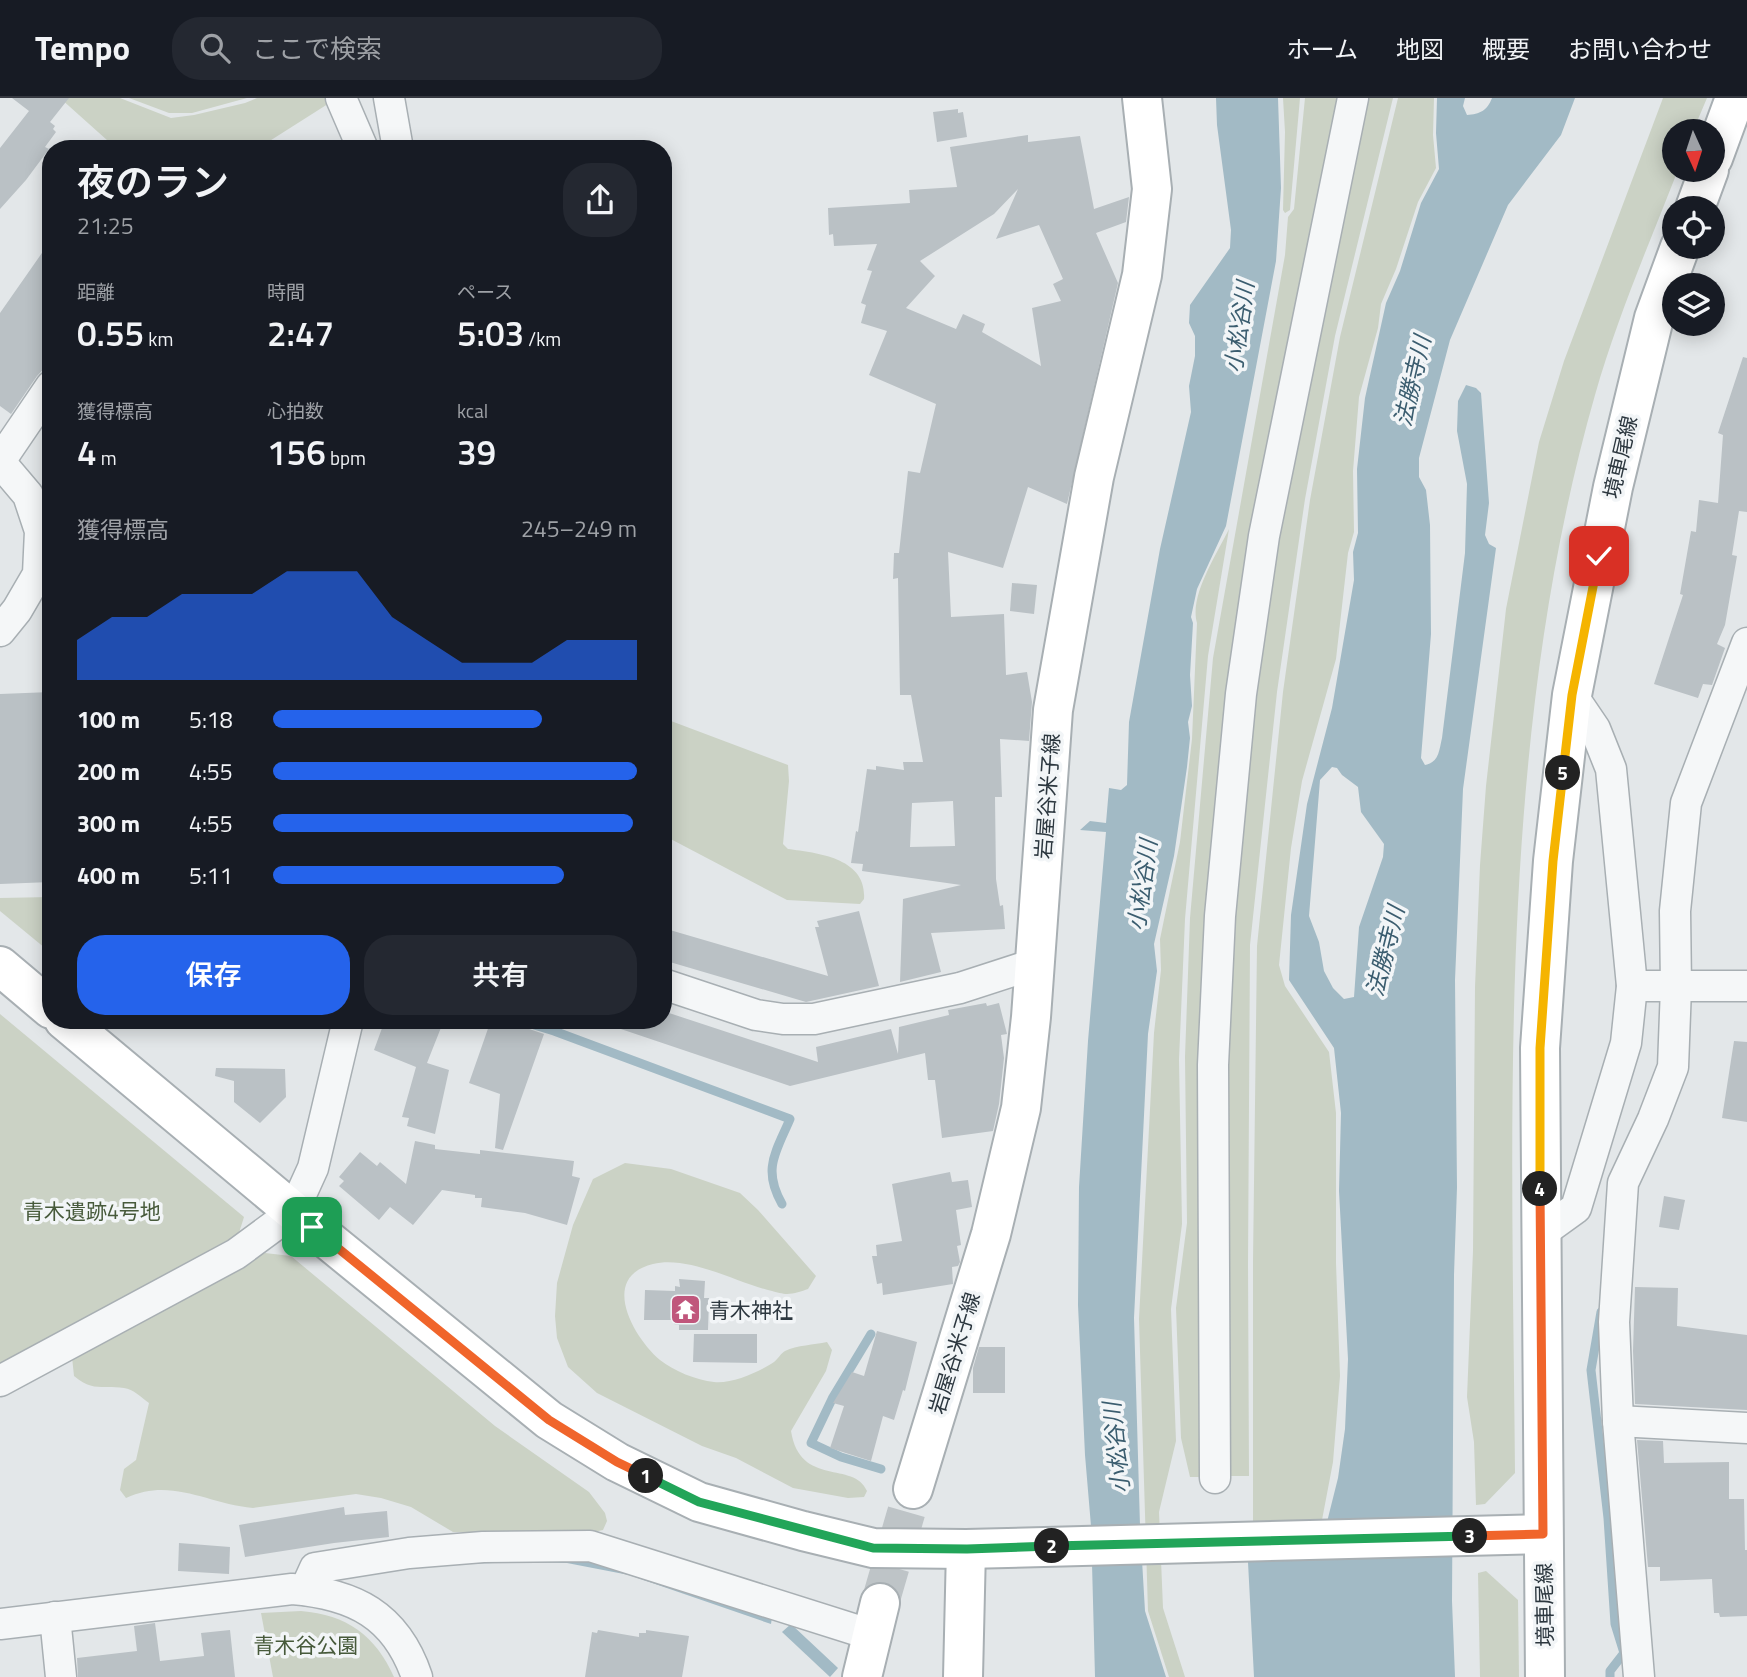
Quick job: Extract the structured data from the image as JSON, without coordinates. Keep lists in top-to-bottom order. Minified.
{"streets":{"main road":["境車尾線","岩屋谷米子線"]},"water":["小松谷川","法勝寺川"],"parks":["青木遺跡4号地","青木谷公園"],"places":{"temple":["青木神社"]},"north":"bottom","page":{"header":"Tempo","search":"ここで検索","nav":["ホーム","地図","概要","お問い合わせ"],"heading":["夜のラン","21:25"],"stats":[["距離","0.55 km"],["時間","2:47"],["ペース","5:03 /km"],["獲得標高","4 m"],["心拍数","156 bpm"],["kcal","39"]],"chart":["獲得標高","245–249 m"],"list":[{"name":"100 m","note":"5:18"},{"name":"200 m","note":"4:55"},{"name":"300 m","note":"4:55"},{"name":"400 m","note":"5:11"}],"pins":["5","4","1","3","2"],"buttons":["保存","共有"]}}
